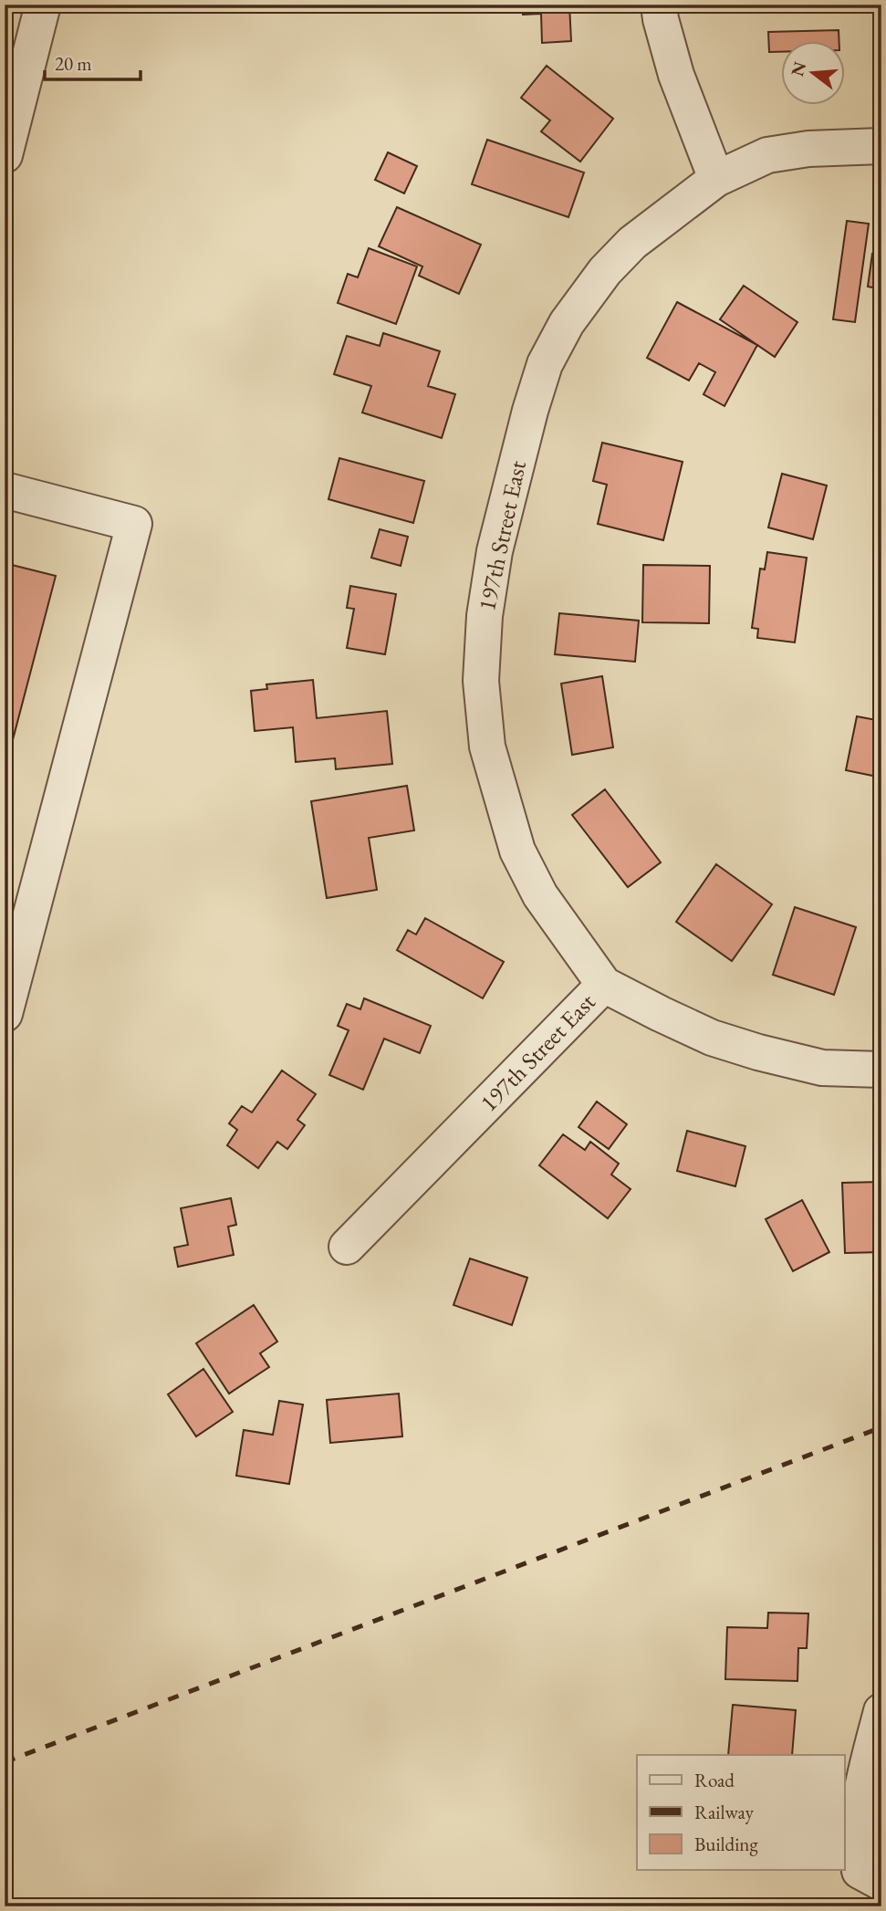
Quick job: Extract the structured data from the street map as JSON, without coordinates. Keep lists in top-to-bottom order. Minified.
{"streets":{"street":["197th Street East"]},"legend":["Road","Railway","Building"],"scale_bar":"20 m","north":"left"}
